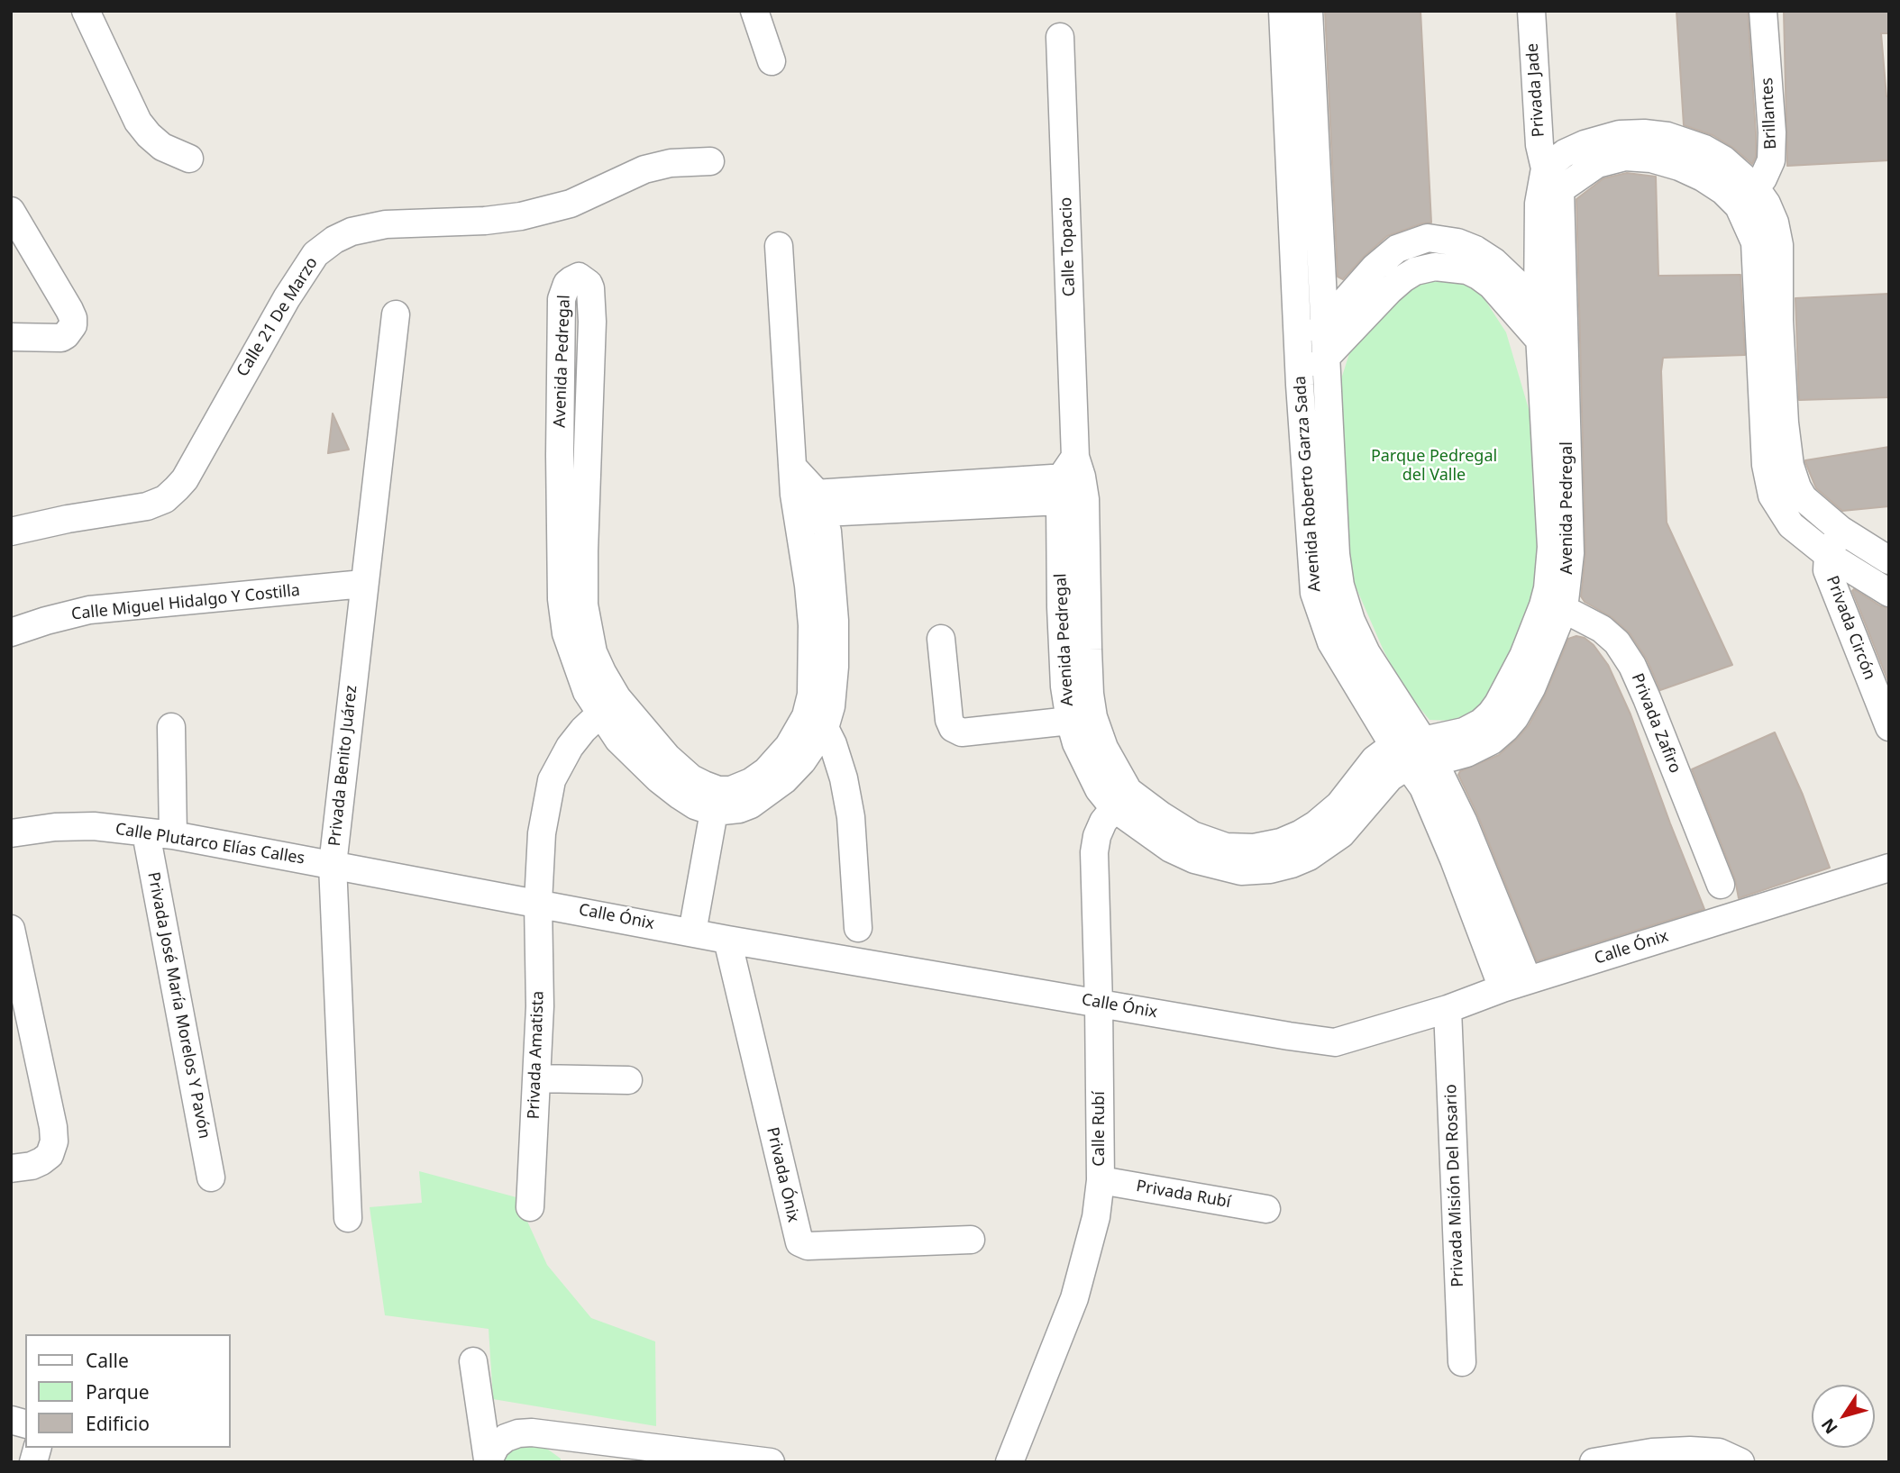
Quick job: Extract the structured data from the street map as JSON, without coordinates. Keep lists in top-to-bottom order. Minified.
{"streets":{"street":["Privada Jade","Brillantes","Calle Topacio","Calle 21 De Marzo","Avenida Pedregal","Avenida Roberto Garza Sada","Calle Miguel Hidalgo Y Costilla","Privada Circón","Privada Zafiro","Privada Benito Juárez","Calle Plutarco Elías Calles","Calle Ónix","Privada José María Morelos Y Pavón","Privada Amatista","Calle Rubí","Privada Ónix","Privada Misión Del Rosario","Privada Rubí"]},"crossings":[["Privada Jade","Avenida Pedregal"],["Calle Topacio","Avenida Pedregal"],["Avenida Pedregal","Avenida Roberto Garza Sada"],["Avenida Pedregal","Privada Zafiro"],["Avenida Pedregal","Privada Amatista"],["Avenida Pedregal","Calle Rubí"],["Avenida Roberto Garza Sada","Calle Ónix"],["Calle Miguel Hidalgo Y Costilla","Privada Benito Juárez"],["Privada Benito Juárez","Calle Plutarco Elías Calles"],["Privada Benito Juárez","Calle Ónix"],["Calle Plutarco Elías Calles","Calle Ónix"],["Calle Plutarco Elías Calles","Privada José María Morelos Y Pavón"],["Calle Ónix","Privada Amatista"],["Calle Ónix","Calle Rubí"],["Calle Ónix","Privada Ónix"],["Calle Ónix","Privada Misión Del Rosario"],["Calle Rubí","Privada Rubí"]],"parks":["Parque Pedregal del Valle"],"legend":["Calle","Parque","Edificio"],"north":"bottom left"}
